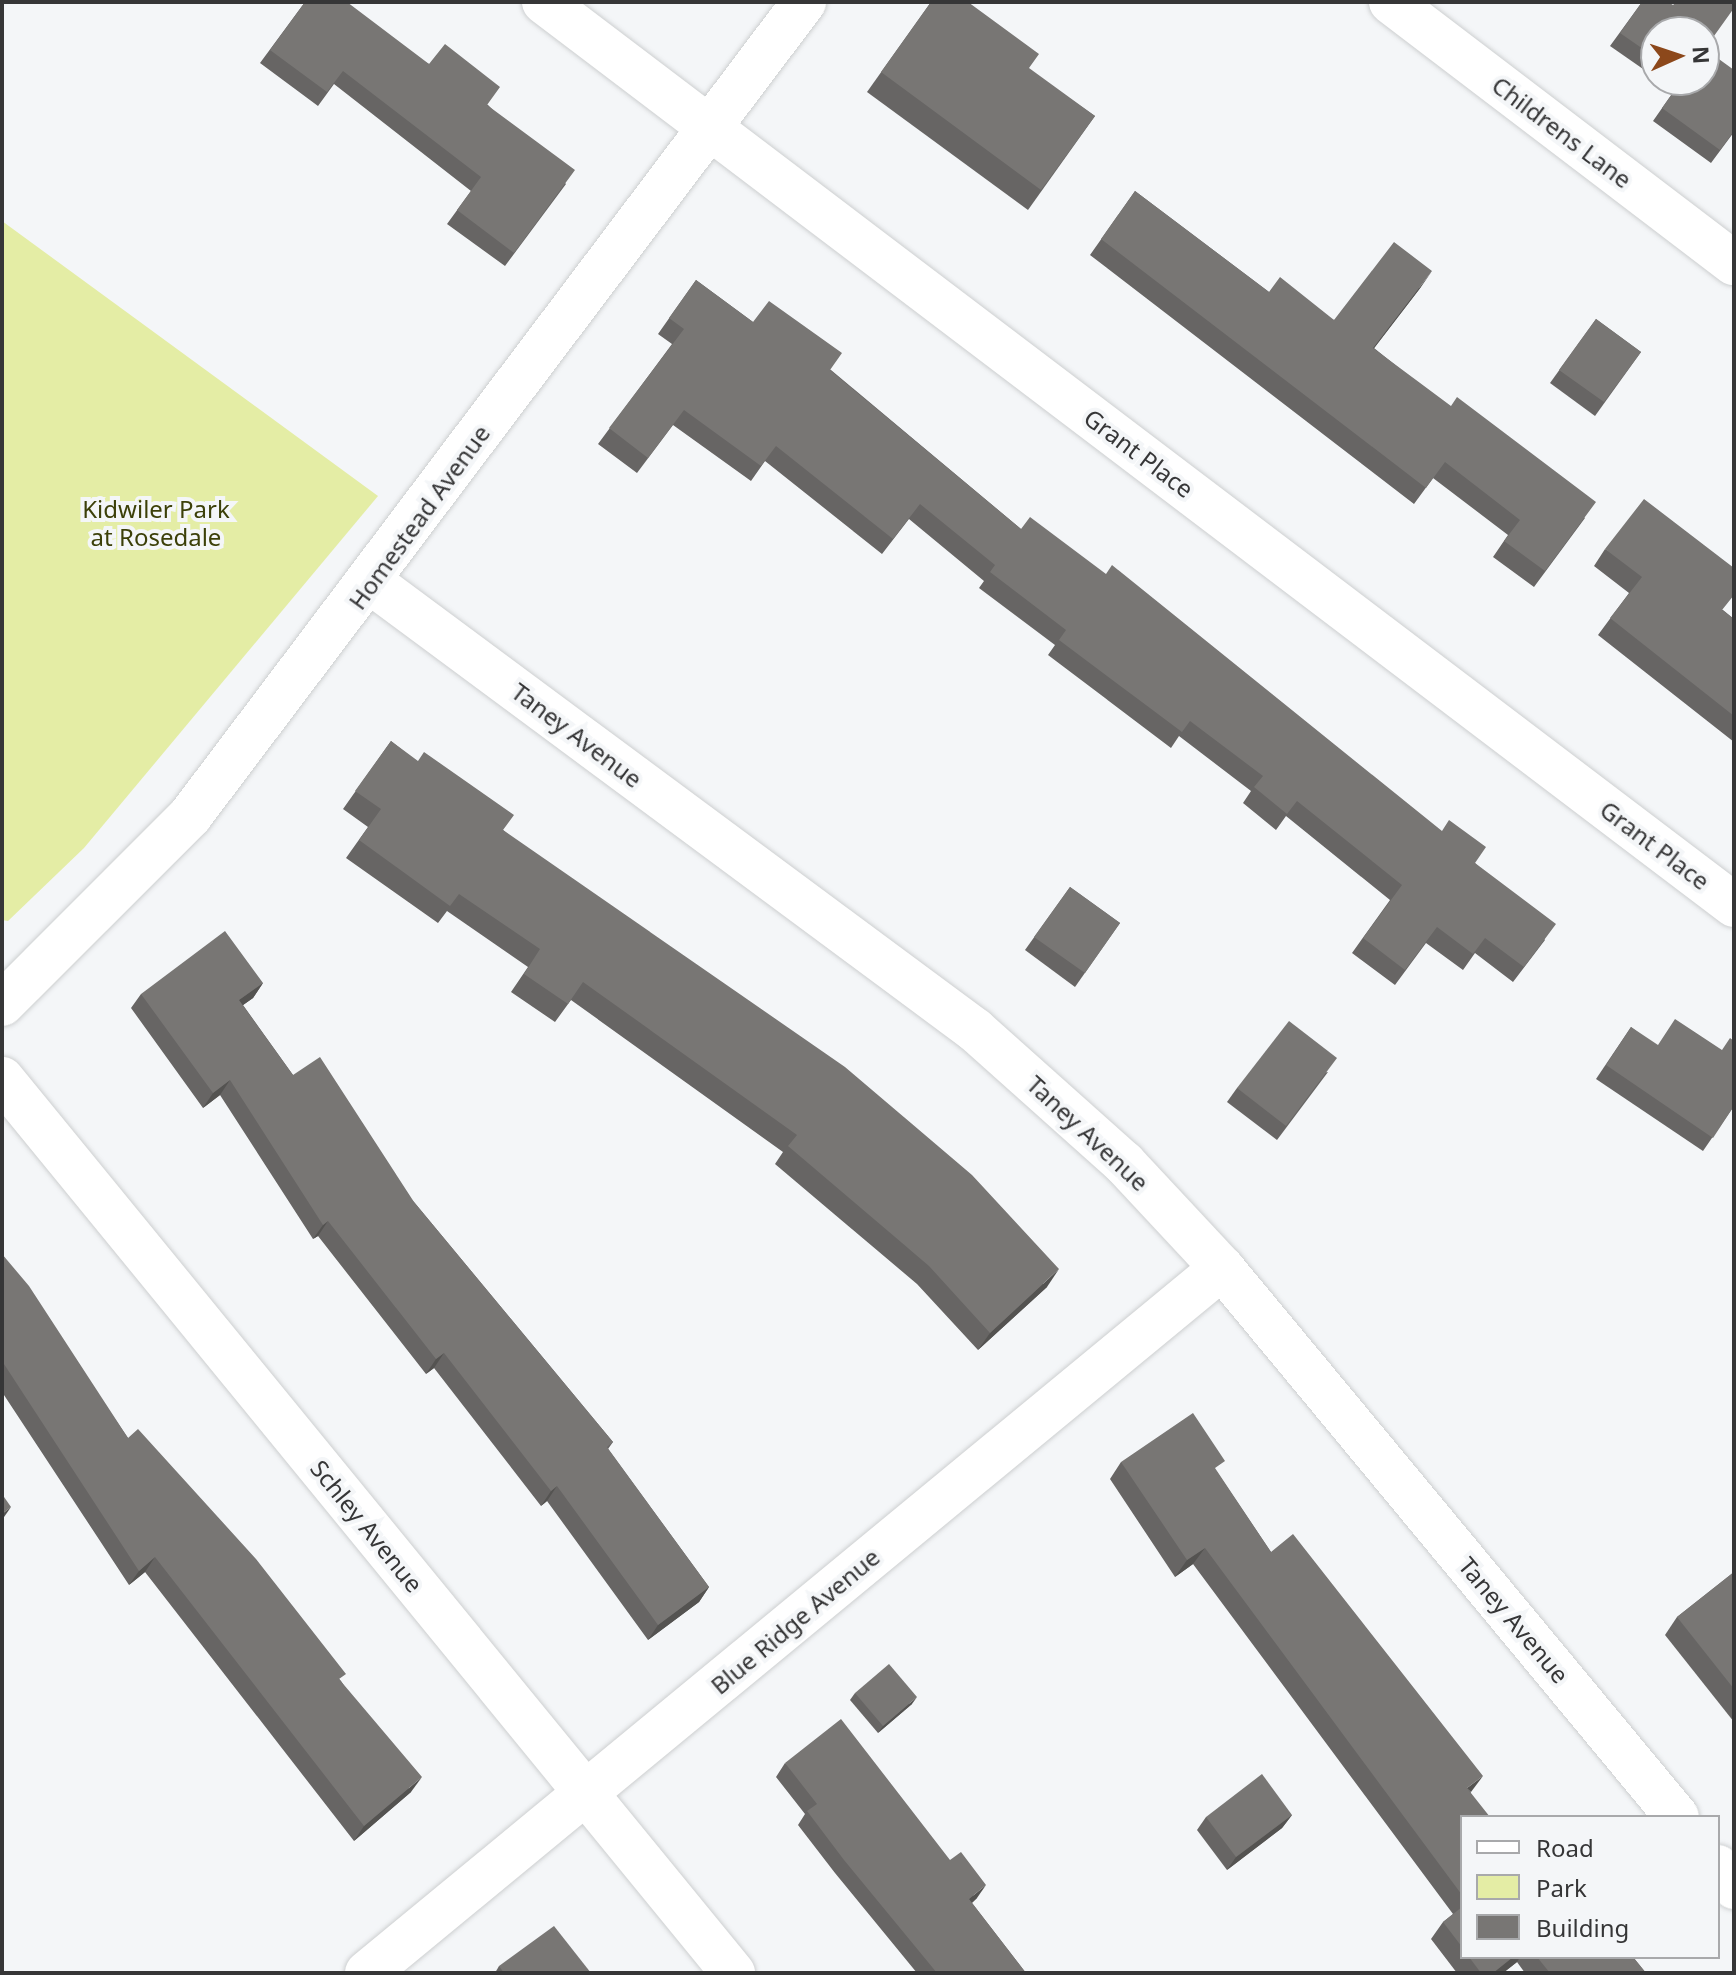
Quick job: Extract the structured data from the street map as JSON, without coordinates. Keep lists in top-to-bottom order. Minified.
{"streets":{"street":["Childrens Lane","Grant Place","Homestead Avenue","Taney Avenue","Schley Avenue","Blue Ridge Avenue"]},"crossings":[["Grant Place","Homestead Avenue"],["Homestead Avenue","Taney Avenue"],["Taney Avenue","Blue Ridge Avenue"],["Schley Avenue","Blue Ridge Avenue"]],"parks":["Kidwiler Park at Rosedale"],"legend":["Road","Park","Building"],"north":"right"}
